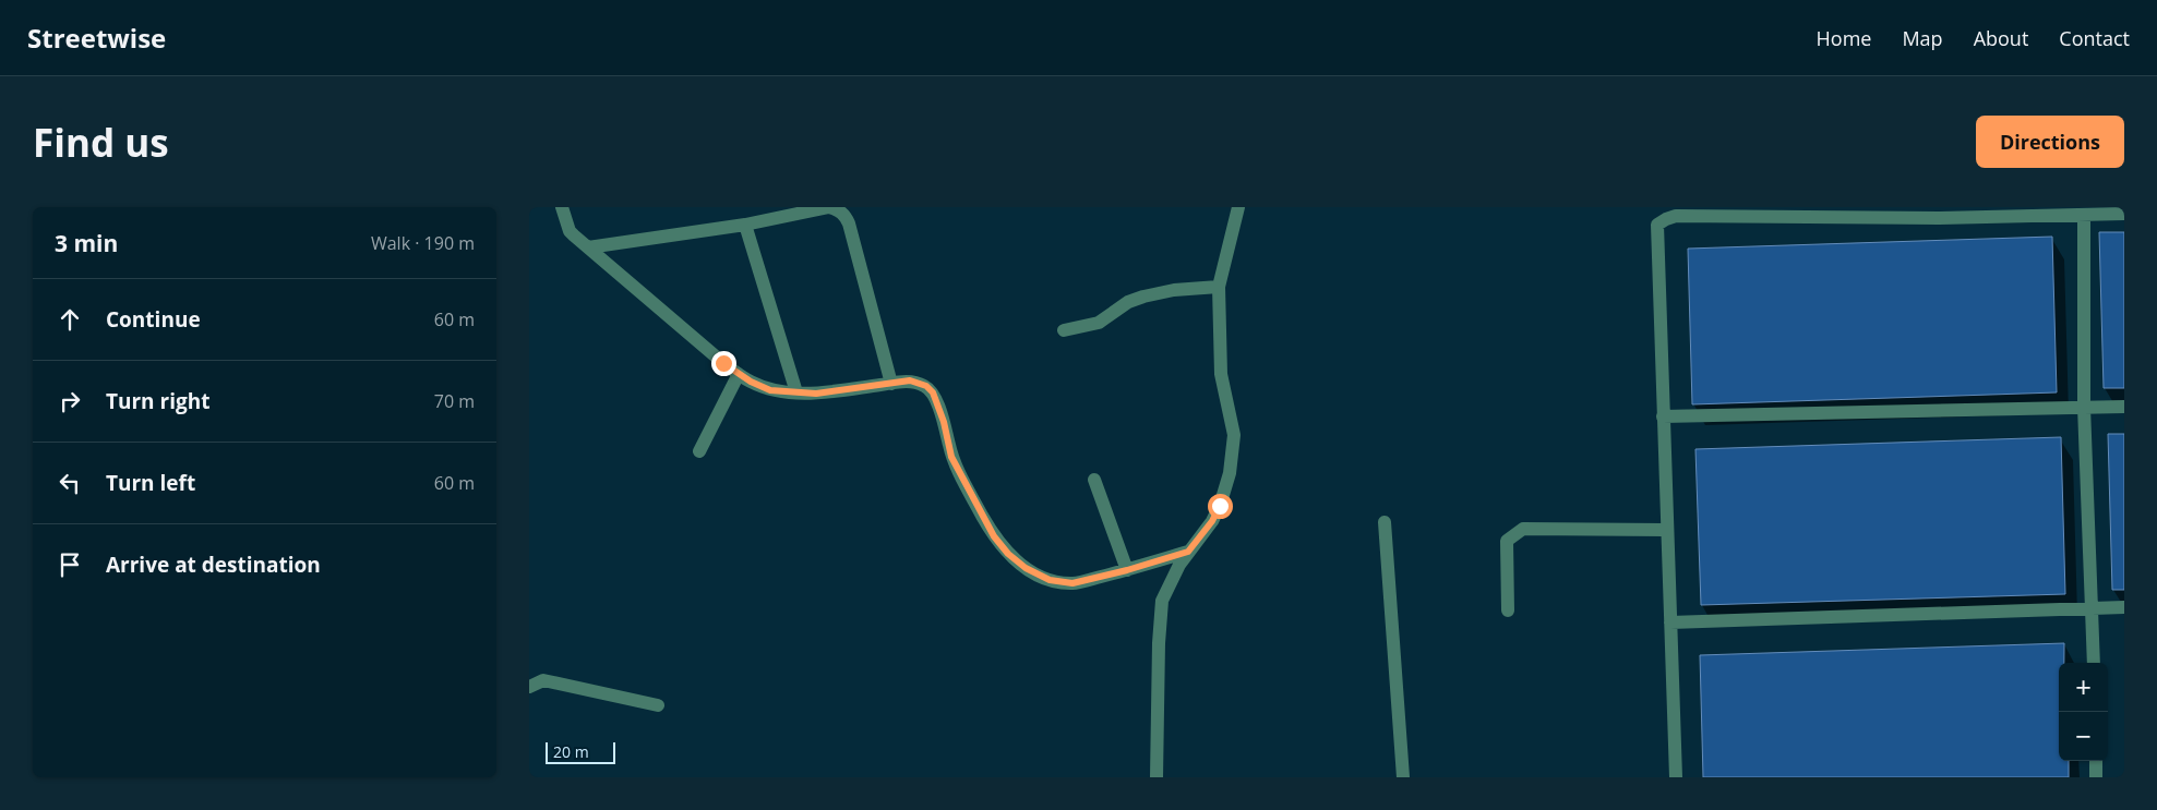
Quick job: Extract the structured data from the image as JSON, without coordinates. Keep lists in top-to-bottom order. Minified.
{"scale_bar":"20 m","page":{"header":"Streetwise","nav":["Home","Map","About","Contact"],"buttons":"Directions","title":"Find us","heading":["3 min","Walk · 190 m"],"list":[["Continue","60 m"],["Turn right","70 m"],["Turn left","60 m"],"Arrive at destination"],"map_buttons":["+","−"],"scale":"20 m"}}
